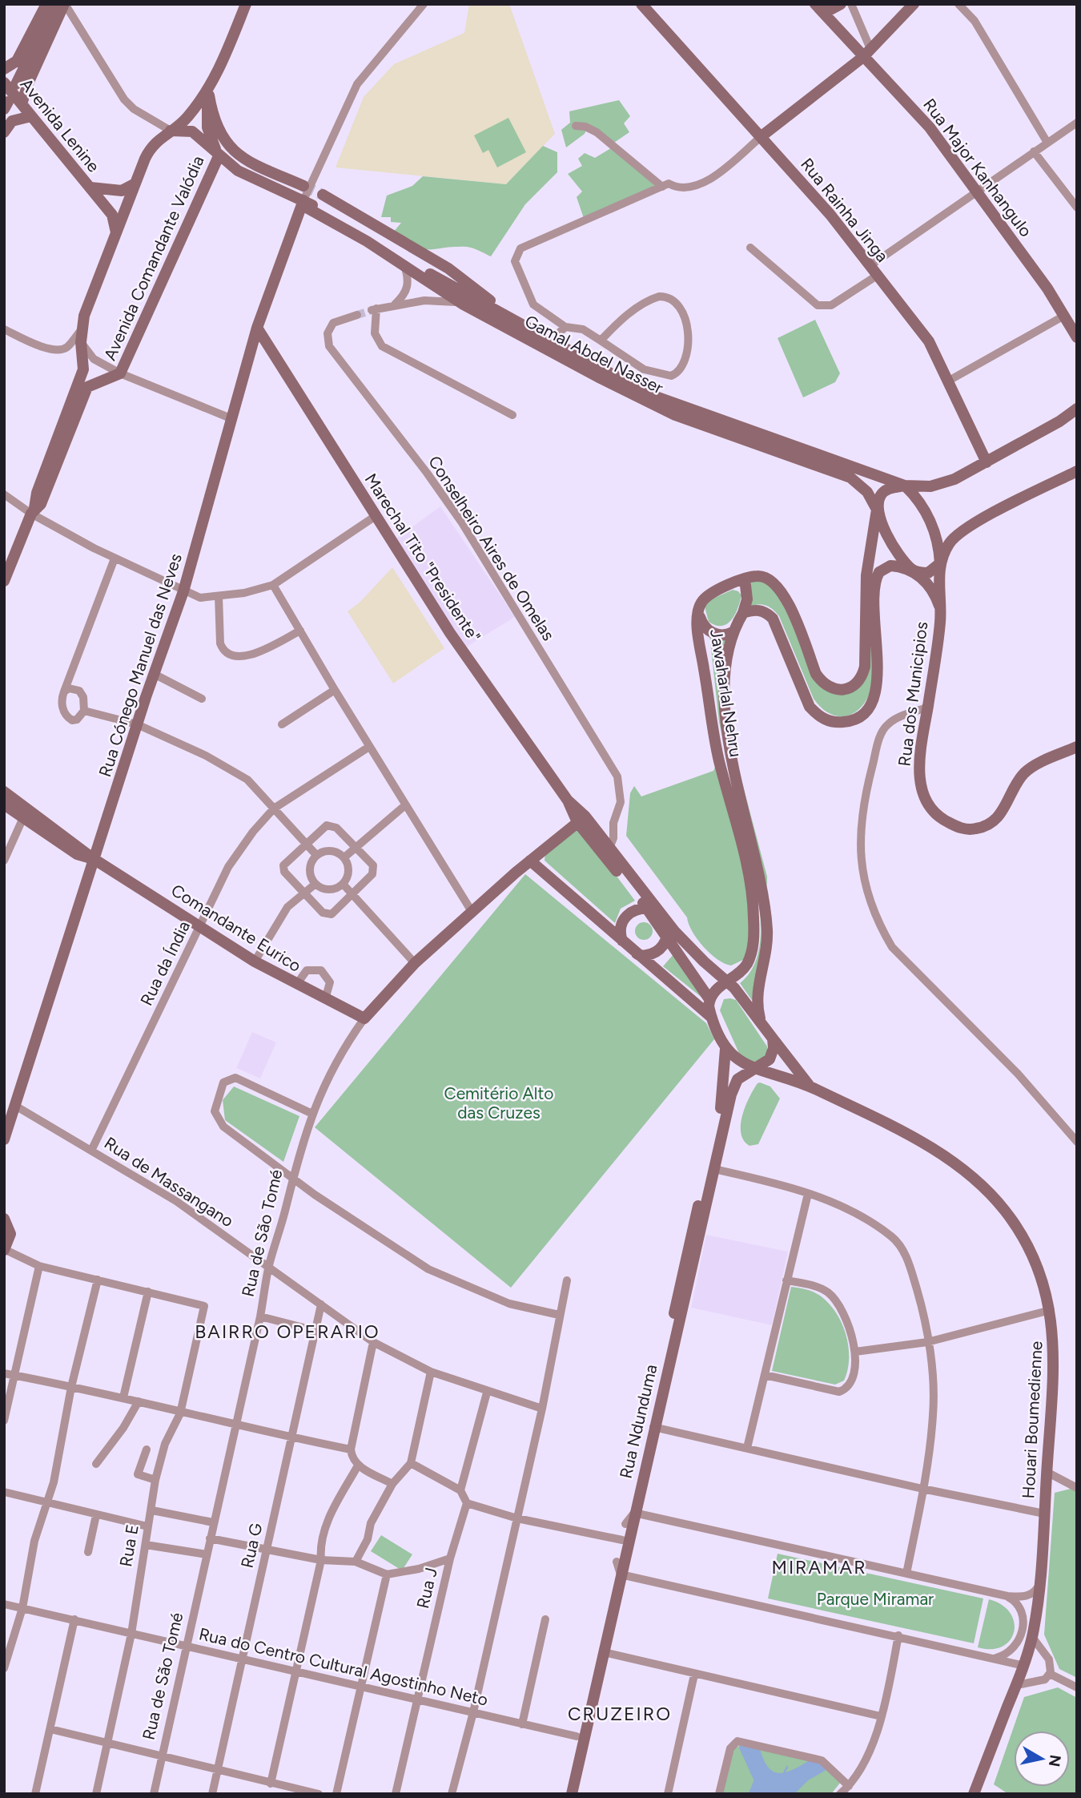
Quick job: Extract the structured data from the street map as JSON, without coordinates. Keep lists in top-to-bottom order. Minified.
{"streets":{"main road":["Avenida Lenine","Rua Major Kanhangulo","Rua Rainha Jinga","Avenida Comandante Valódia","Gamal Abdel Nasser","Marechal Tito \"Presidente\"","Rua Cónego Manuel das Neves","Jawaharlal Nehru","Rua dos Municipios","Comandante Eurico","Rua de São Tomé","Houari Boumedienne","Rua Ndunduma"],"street":["Conselheiro Aires de Omelas","Rua da Índia","Rua de Massangano","Rua E","Rua G","Rua J","Rua do Centro Cultural Agostinho Neto"]},"crossings":[["Avenida Lenine","Avenida Comandante Valódia"],["Avenida Comandante Valódia","Gamal Abdel Nasser"],["Gamal Abdel Nasser","Rua Cónego Manuel das Neves"],["Gamal Abdel Nasser","Jawaharlal Nehru"],["Gamal Abdel Nasser","Rua dos Municipios"],["Marechal Tito \"Presidente\"","Rua Cónego Manuel das Neves"],["Marechal Tito \"Presidente\"","Jawaharlal Nehru"],["Marechal Tito \"Presidente\"","Rua de São Tomé"],["Marechal Tito \"Presidente\"","Houari Boumedienne"],["Marechal Tito \"Presidente\"","Rua Ndunduma"],["Rua Cónego Manuel das Neves","Comandante Eurico"],["Rua Cónego Manuel das Neves","Rua de Massangano"],["Comandante Eurico","Rua da Índia"],["Comandante Eurico","Rua de São Tomé"],["Rua da Índia","Rua de Massangano"],["Rua de Massangano","Rua de São Tomé"],["Rua de Massangano","Rua G"],["Rua de São Tomé","Rua do Centro Cultural Agostinho Neto"],["Rua Ndunduma","Rua do Centro Cultural Agostinho Neto"],["Rua E","Rua do Centro Cultural Agostinho Neto"],["Rua G","Rua do Centro Cultural Agostinho Neto"],["Rua J","Rua do Centro Cultural Agostinho Neto"]],"districts":["BAIRRO OPERARIO","MIRAMAR","CRUZEIRO"],"parks":["Cemitério Alto das Cruzes","Parque Miramar"],"north":"right"}
